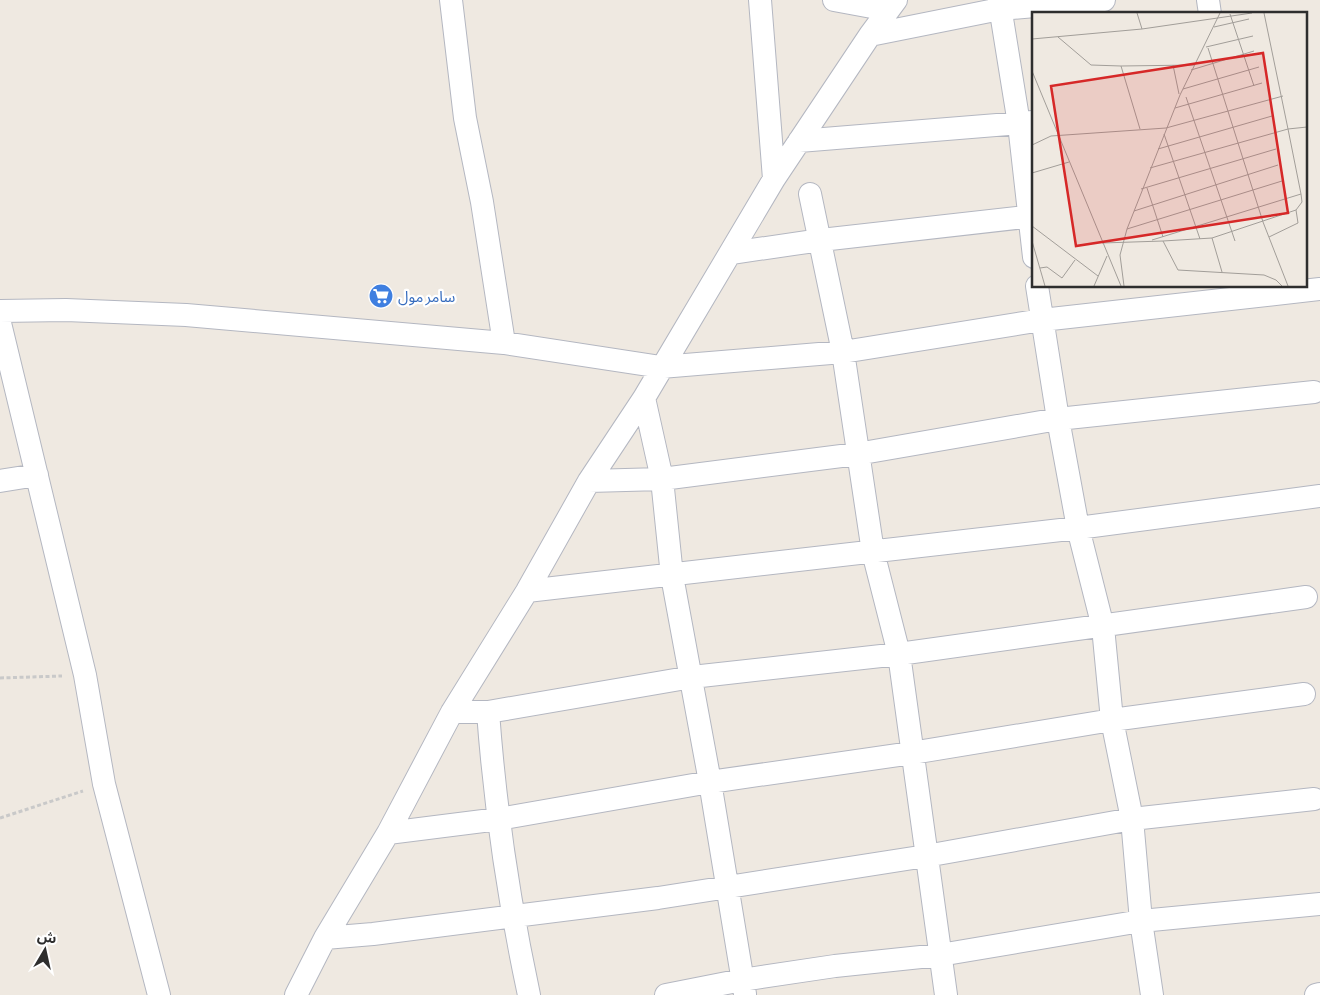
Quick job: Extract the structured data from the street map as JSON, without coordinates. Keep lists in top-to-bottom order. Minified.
{"places":{"supermarket":["سامر مول"]},"north":"top"}
